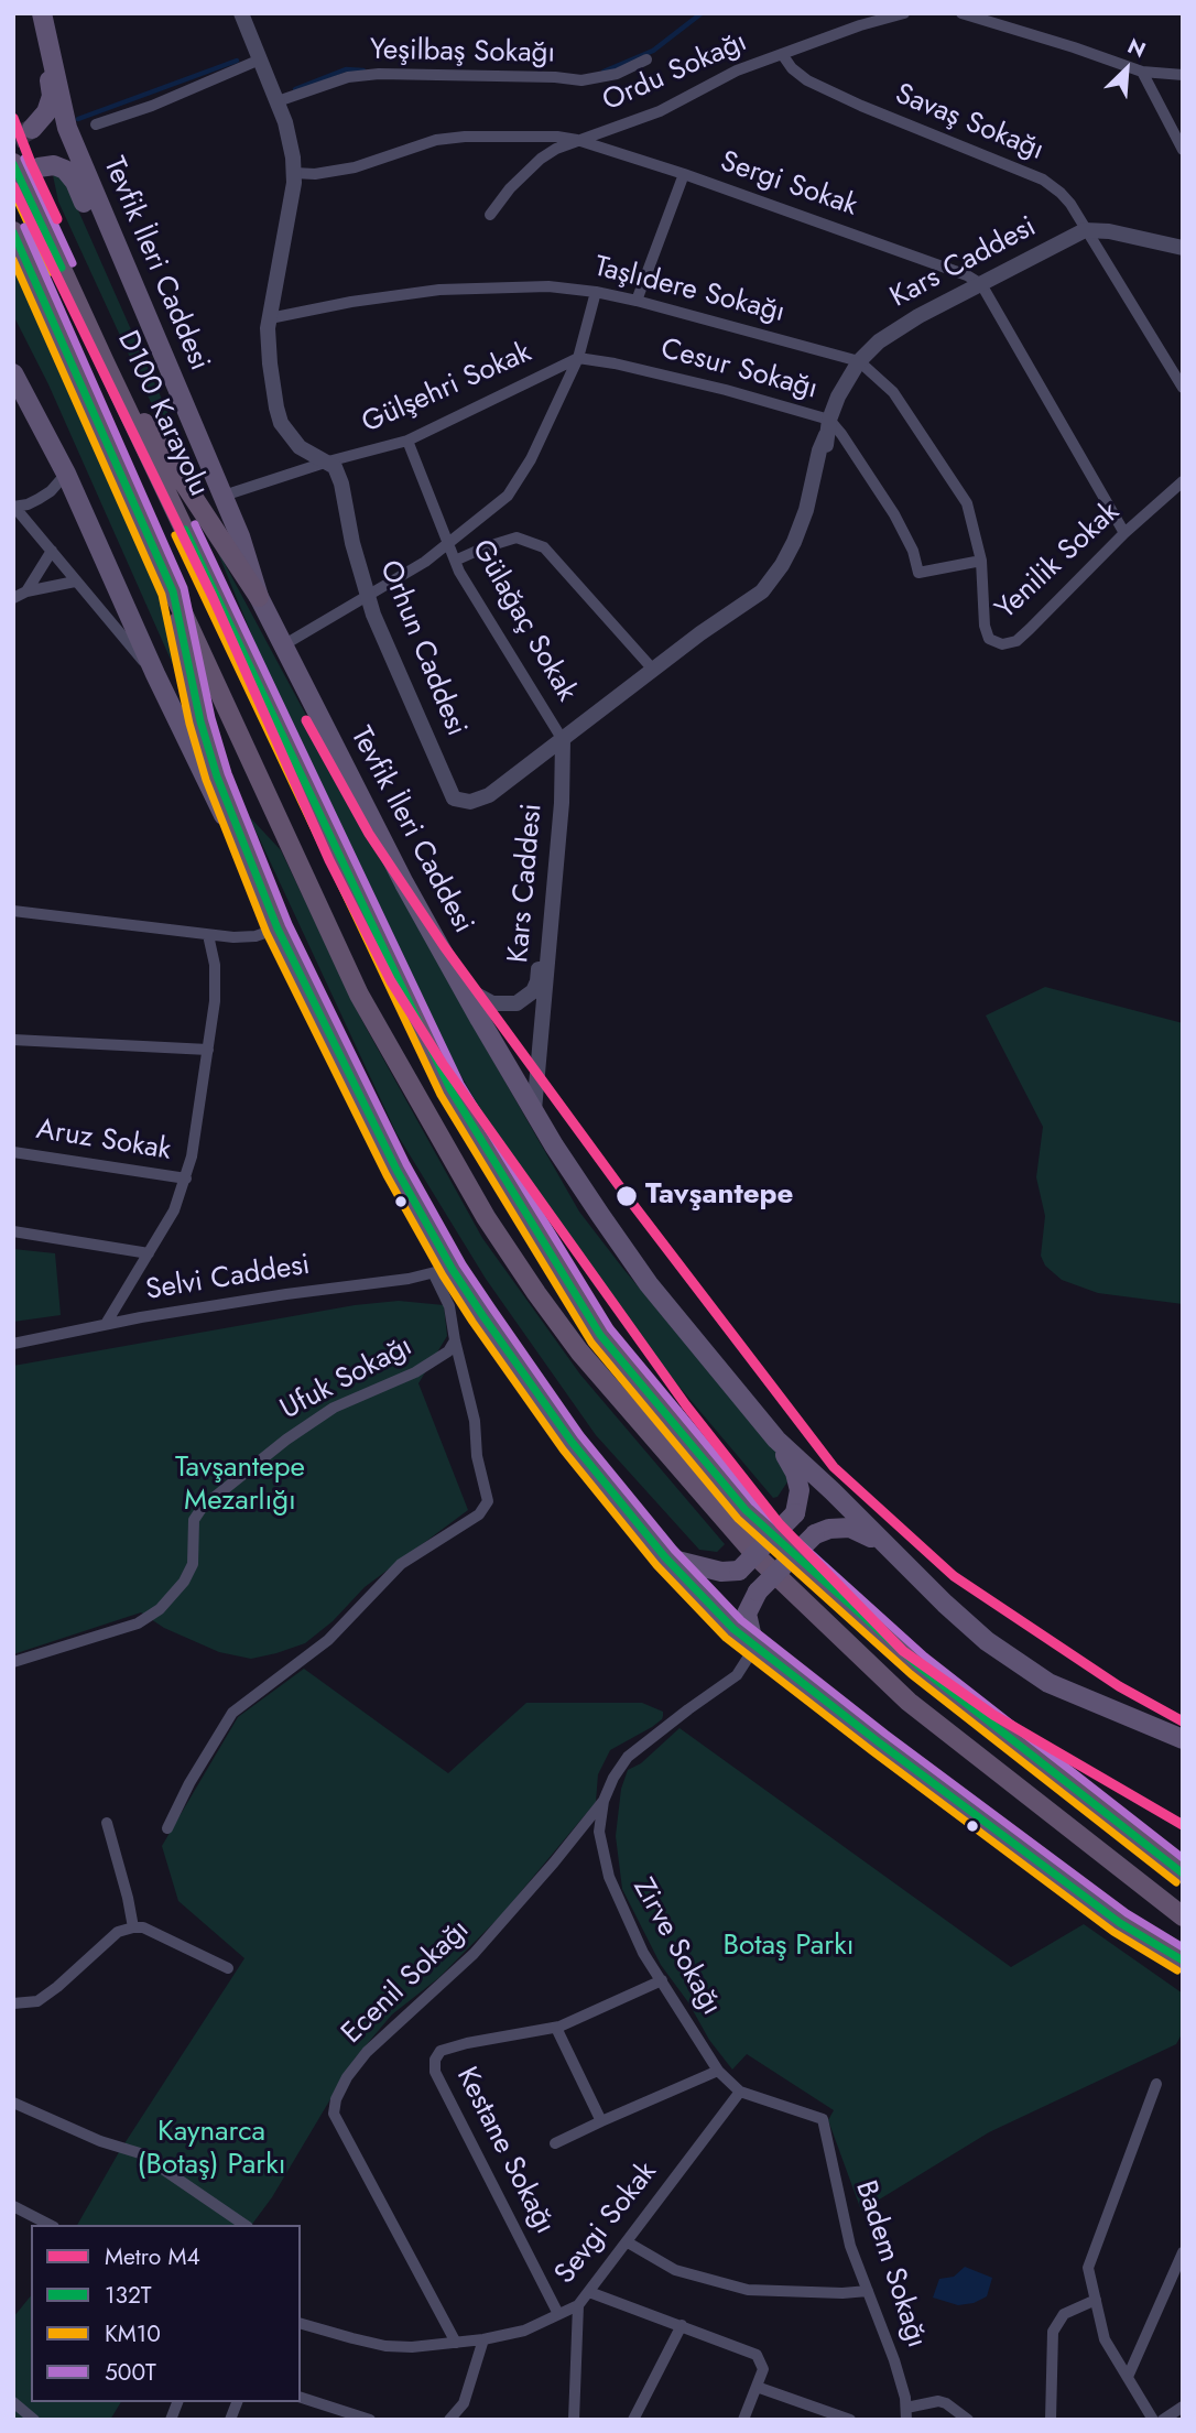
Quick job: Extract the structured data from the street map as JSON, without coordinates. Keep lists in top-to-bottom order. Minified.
{"streets":{"highway":["D100 Karayolu"],"main road":["Tevfik İleri Caddesi"],"street":["Yeşilbaş Sokağı","Ordu Sokağı","Savaş Sokağı","Sergi Sokak","Kars Caddesi","Taşlıdere Sokağı","Cesur Sokağı","Gülşehri Sokak","Yenilik Sokak","Gülağaç Sokak","Orhun Caddesi","Aruz Sokak","Selvi Caddesi","Ufuk Sokağı","Zirve Sokağı","Ecenil Sokağı","Kestane Sokağı","Sevgi Sokak","Badem Sokağı"]},"crossings":[["Ordu Sokağı","Savaş Sokağı"],["Ordu Sokağı","Sergi Sokak"],["Savaş Sokağı","Kars Caddesi"],["Sergi Sokak","Kars Caddesi"],["Kars Caddesi","Tevfik İleri Caddesi"],["Kars Caddesi","Taşlıdere Sokağı"],["Kars Caddesi","Cesur Sokağı"],["Kars Caddesi","Gülağaç Sokak"],["Kars Caddesi","Orhun Caddesi"],["Tevfik İleri Caddesi","Gülşehri Sokak"],["Taşlıdere Sokağı","Cesur Sokağı"],["Taşlıdere Sokağı","Gülşehri Sokak"],["Taşlıdere Sokağı","Yenilik Sokak"],["Cesur Sokağı","Gülşehri Sokak"],["Cesur Sokağı","Yenilik Sokak"],["Gülşehri Sokak","Gülağaç Sokak"],["Gülşehri Sokak","Orhun Caddesi"],["Gülağaç Sokak","Orhun Caddesi"],["Selvi Caddesi","Ufuk Sokağı"],["Zirve Sokağı","Ecenil Sokağı"],["Zirve Sokağı","Sevgi Sokak"],["Zirve Sokağı","Badem Sokağı"],["Ecenil Sokağı","Sevgi Sokak"],["Kestane Sokağı","Sevgi Sokak"],["Sevgi Sokak","Badem Sokağı"]],"parks":["Tavşantepe Mezarlığı","Botaş Parkı","Kaynarca (Botaş) Parkı"],"places":["Tavşantepe"],"lines":["metro line M4","transit line 500T","transit line 132T","transit line KM10"],"legend":["Metro M4","132T","KM10","500T"],"north":"top right"}
